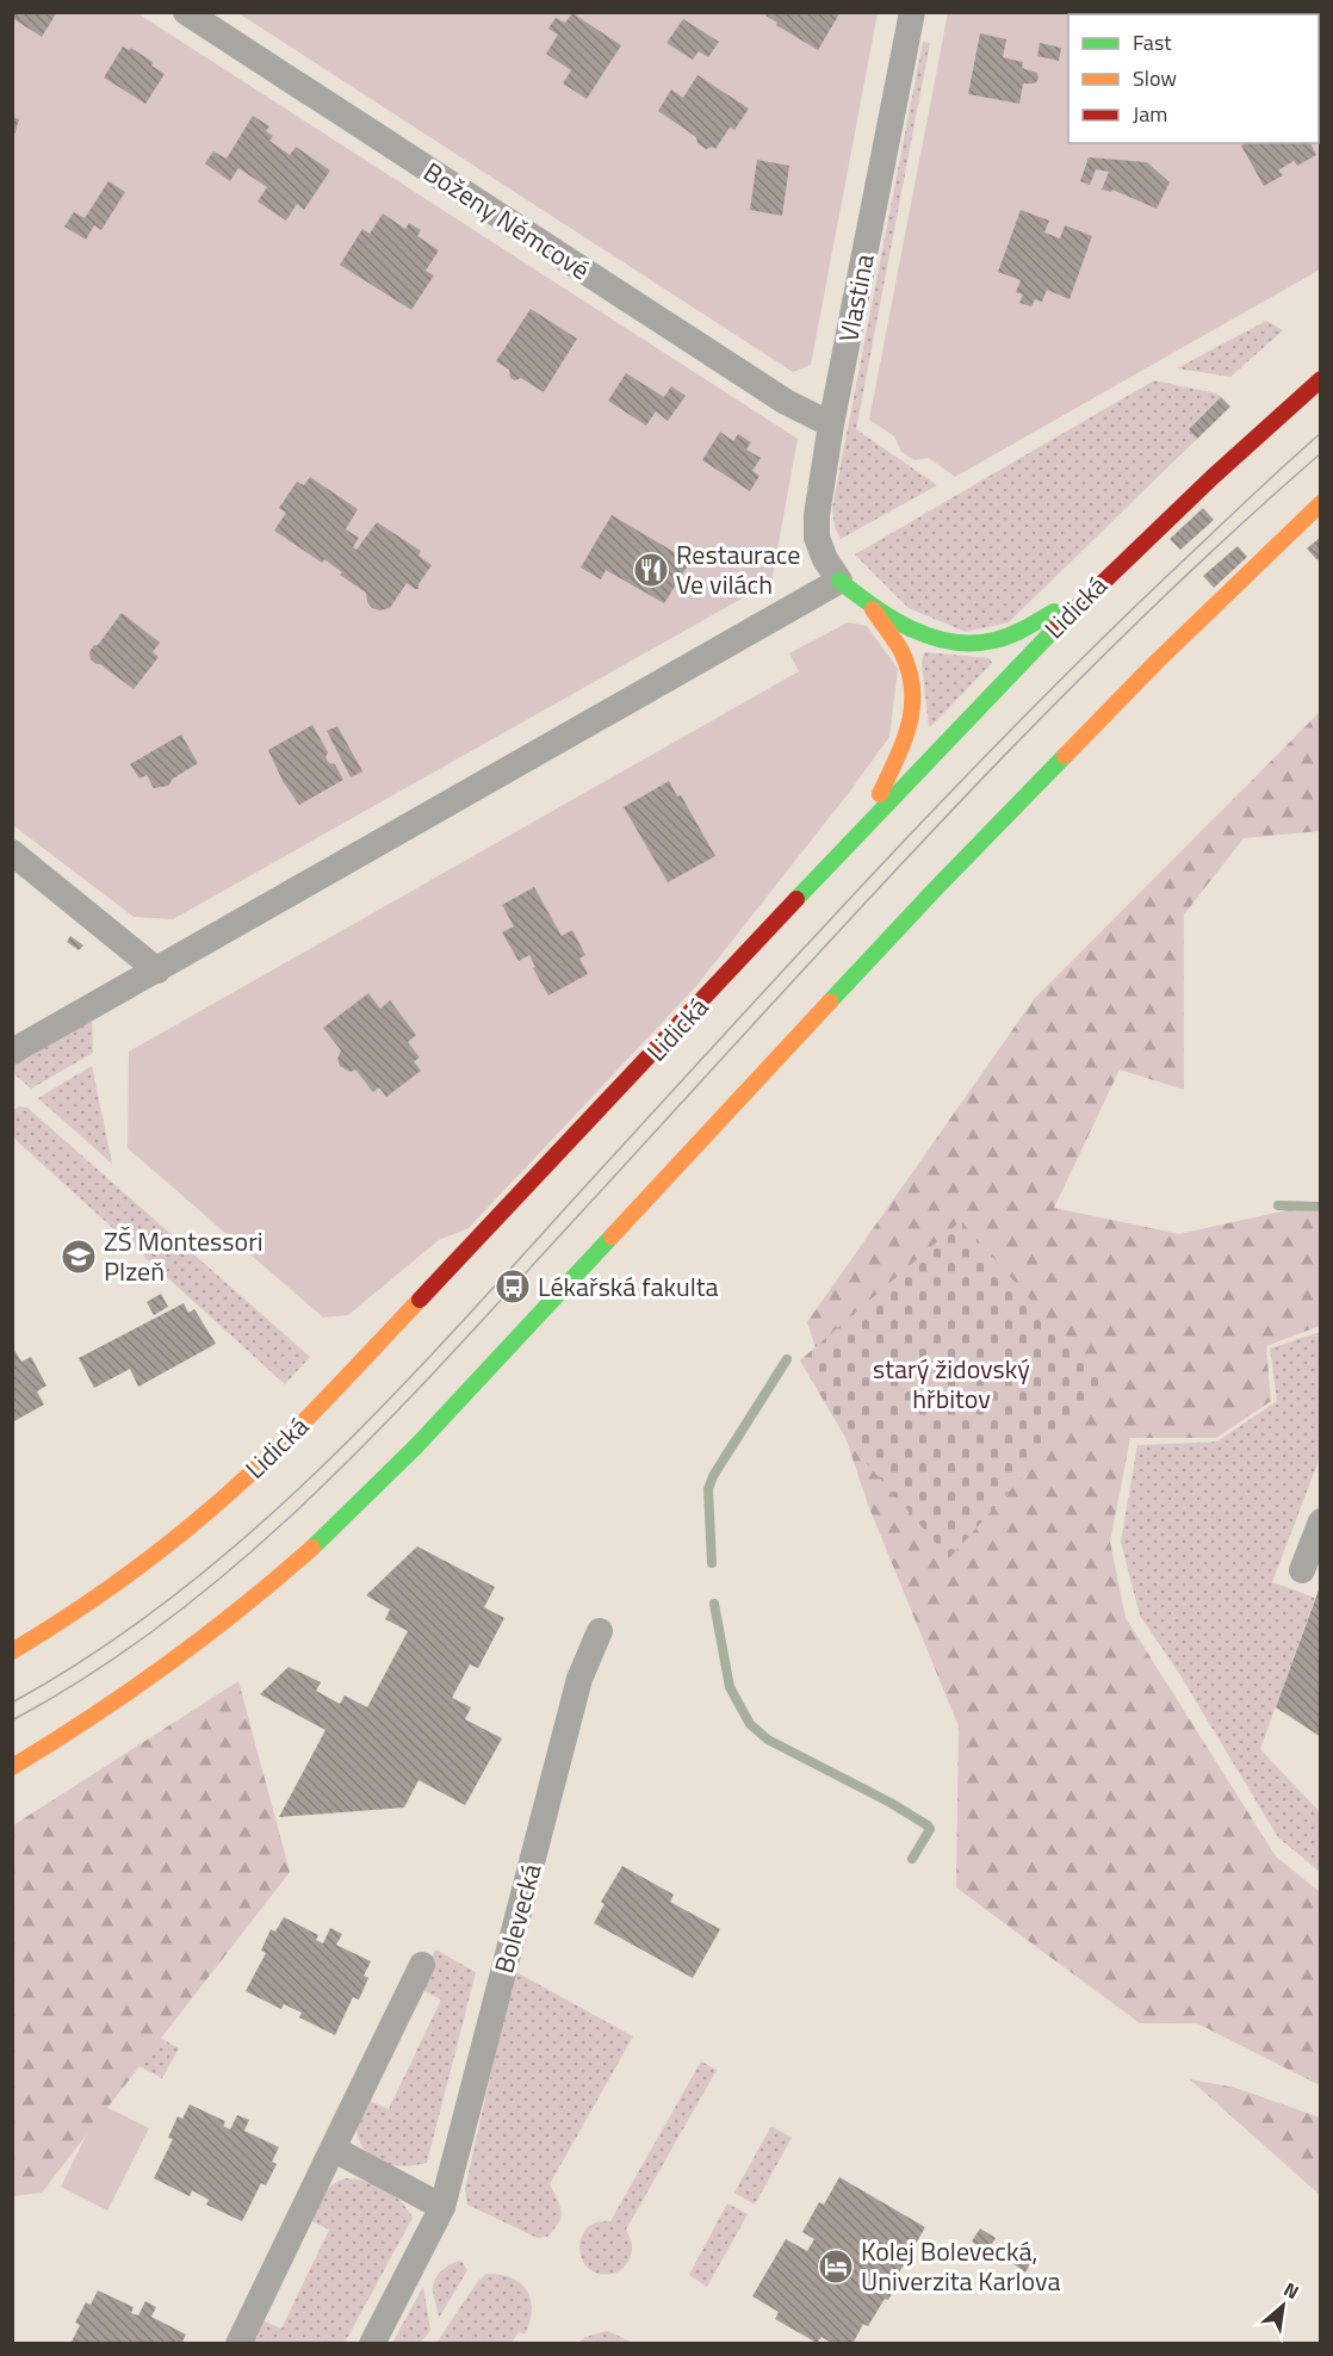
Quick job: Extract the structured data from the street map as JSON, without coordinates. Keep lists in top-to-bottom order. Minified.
{"streets":{"main road":["Lidická"],"street":["Boženy Němcové","Vlastina","Bolevecká"]},"crossings":[["Boženy Němcové","Vlastina"]],"parks":["starý židovský hřbitov"],"places":{"restaurant":["Restaurace Ve vilách"],"school or university":["ZŠ Montessori Plzeň"],"bus stop":["Lékařská fakulta"],"hotel":["Kolej Bolevecká, Univerzita Karlova"]},"legend":["Fast","Slow","Jam"],"north":"top right"}
